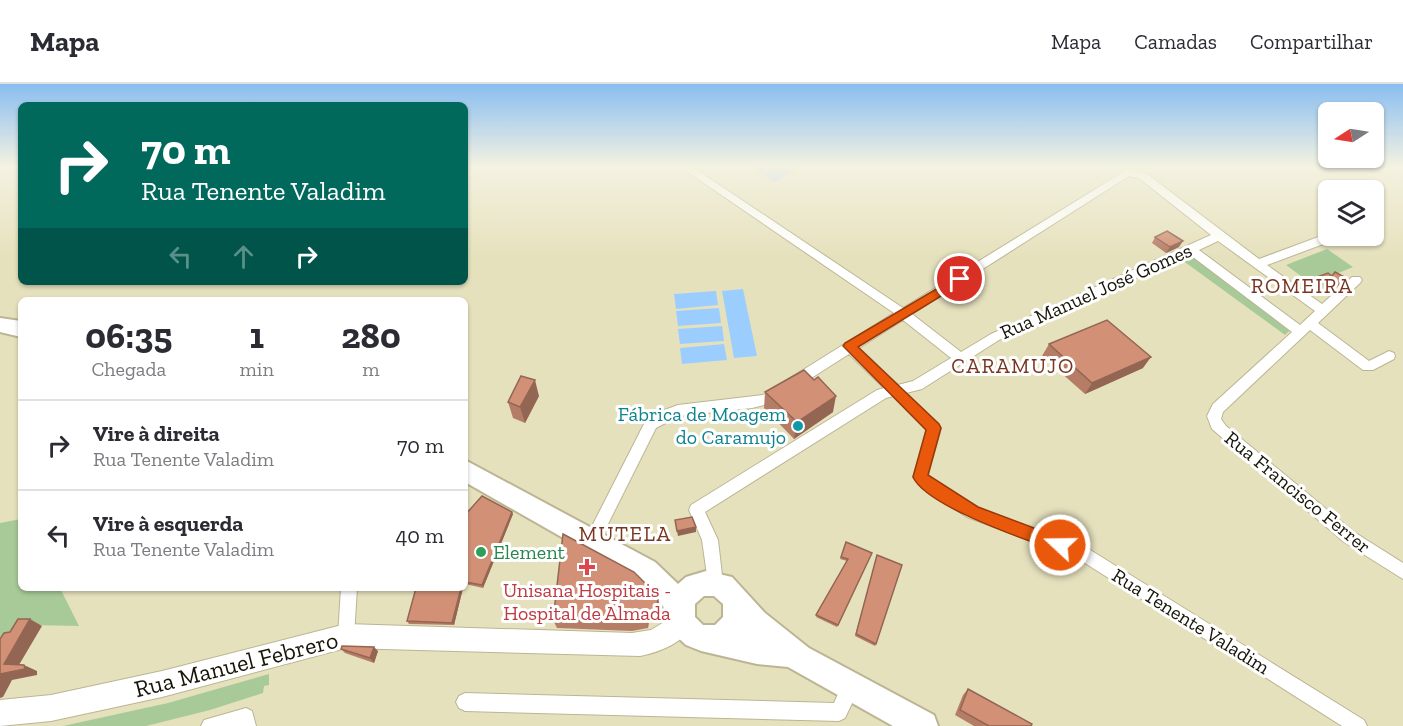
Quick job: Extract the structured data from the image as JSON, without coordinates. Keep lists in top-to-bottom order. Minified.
{"streets":{"street":["Rua Manuel José Gomes","Rua Francisco Ferrer","Rua Tenente Valadim","Rua Manuel Febrero"]},"crossings":[["Rua Manuel José Gomes","Rua Tenente Valadim"],["Rua Manuel José Gomes","Rua Manuel Febrero"]],"districts":["ROMEIRA","CARAMUJO","MUTELA"],"places":{"other":["Fábrica de Moagem do Caramujo","Element"],"health":["Unisana Hospitais - Hospital de Almada"]},"north":"left","page":{"header":"Mapa","nav":["Mapa","Camadas","Compartilhar"],"turn":["70 m","Rua Tenente Valadim"],"eta":["06:35","Chegada","1","min","280","m"],"list":[{"name":"Vire à direita","note":"Rua Tenente Valadim","value":"70 m"},{"name":"Vire à esquerda","note":"Rua Tenente Valadim","value":"40 m"}]}}
